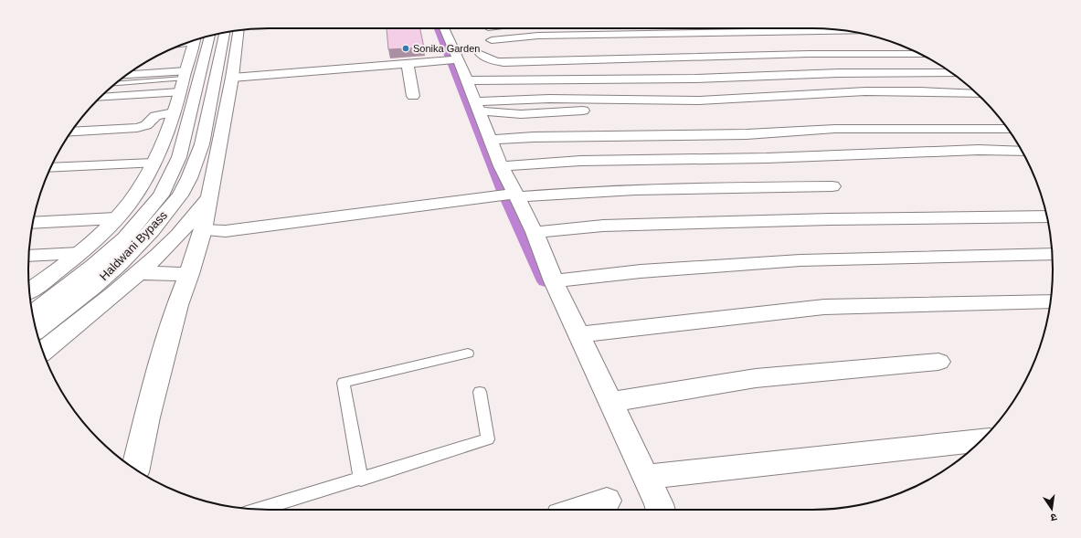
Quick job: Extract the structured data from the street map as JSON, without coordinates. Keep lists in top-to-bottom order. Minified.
{"streets":{"main road":["Haldwani Bypass"]},"places":["Sonika Garden"],"north":"bottom"}
